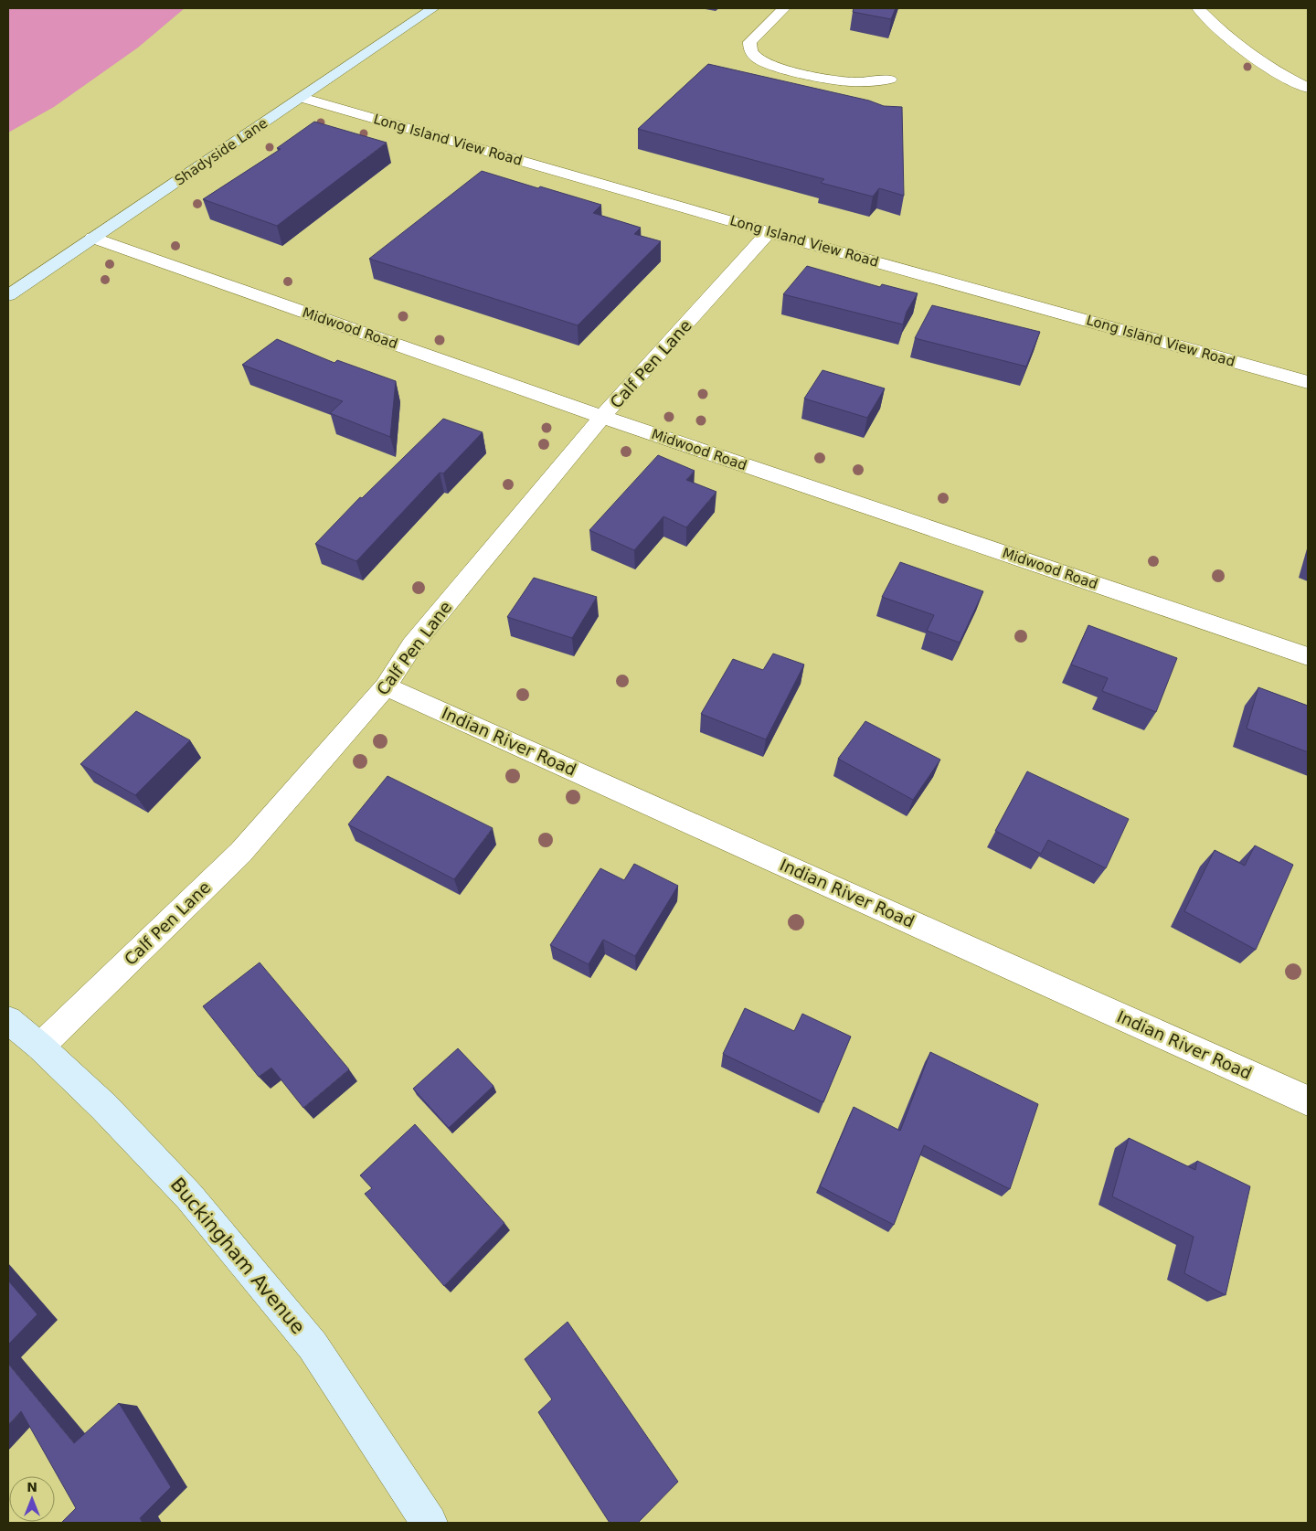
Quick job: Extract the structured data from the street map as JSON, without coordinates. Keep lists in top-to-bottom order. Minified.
{"streets":{"street":["Long Island View Road","Shadyside Lane","Midwood Road","Calf Pen Lane","Indian River Road","Buckingham Avenue"]},"crossings":[["Long Island View Road","Shadyside Lane"],["Long Island View Road","Calf Pen Lane"],["Shadyside Lane","Midwood Road"],["Midwood Road","Calf Pen Lane"],["Calf Pen Lane","Indian River Road"],["Calf Pen Lane","Buckingham Avenue"]],"north":"top"}
